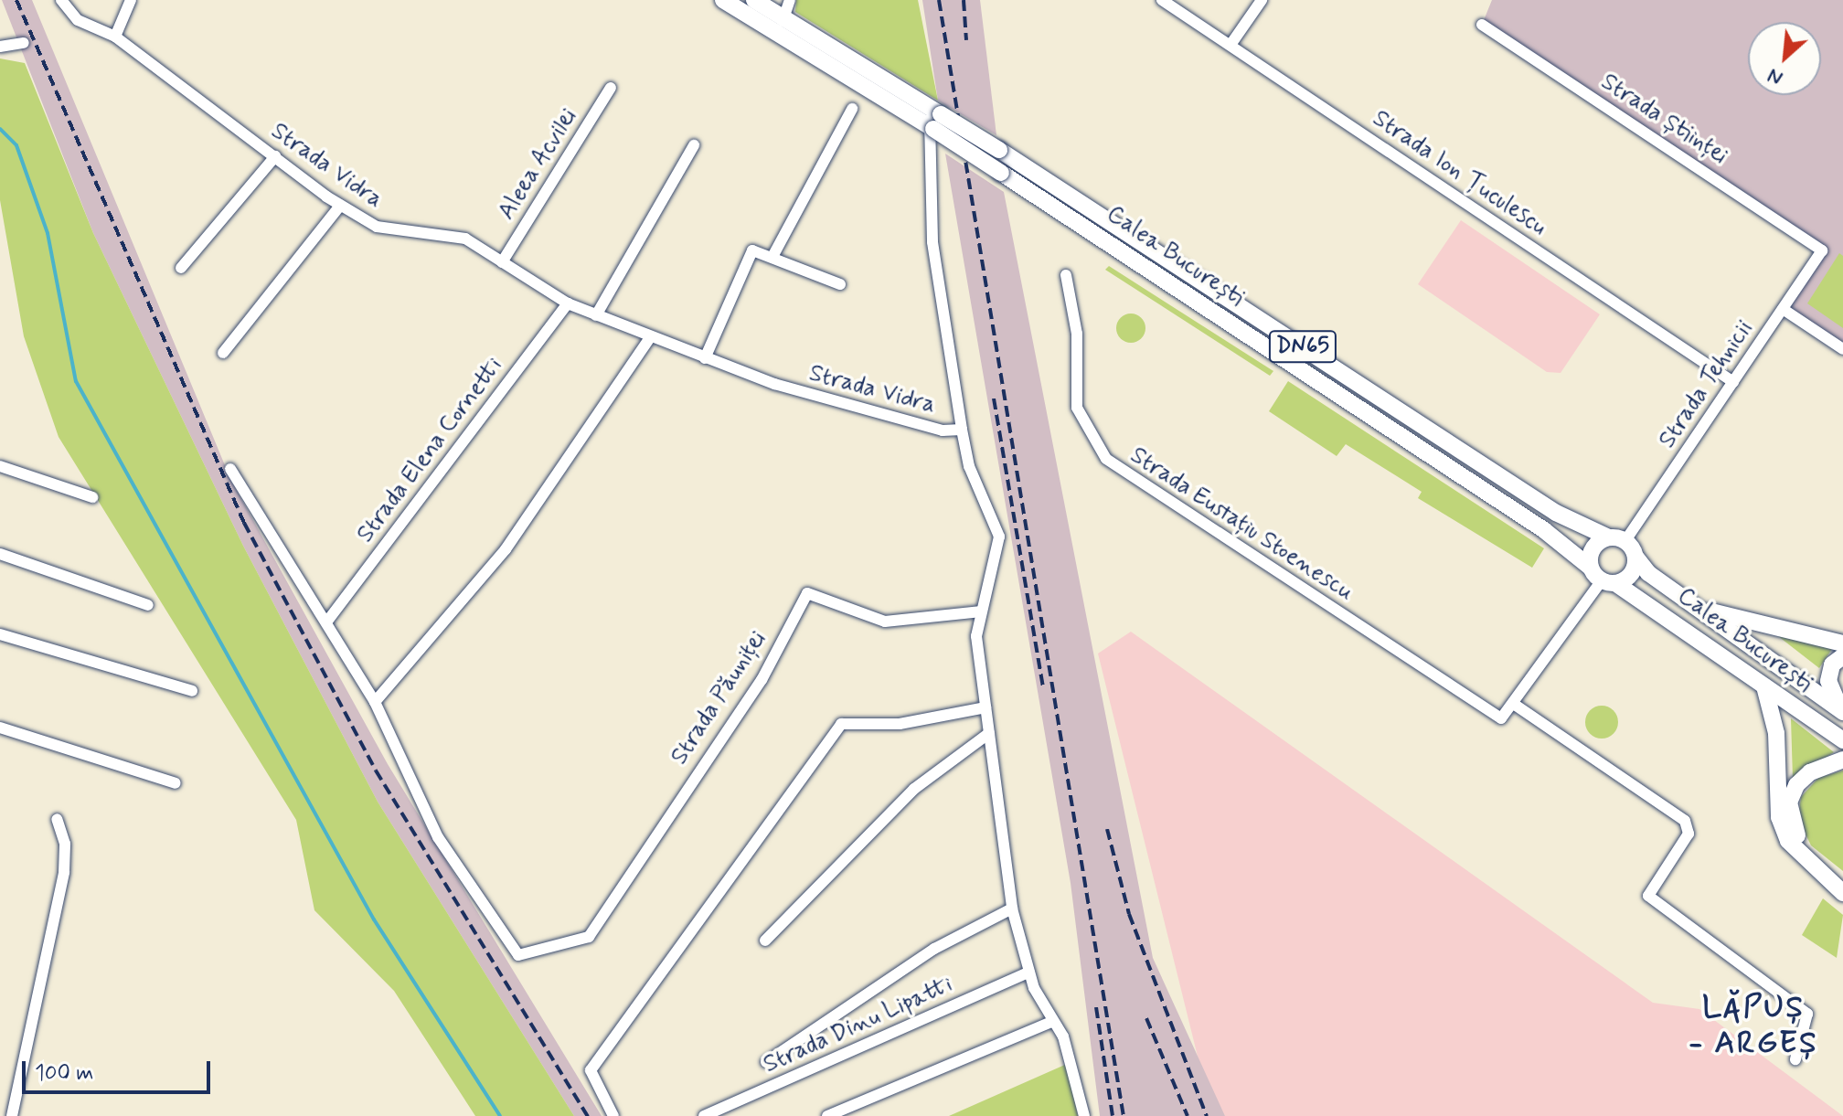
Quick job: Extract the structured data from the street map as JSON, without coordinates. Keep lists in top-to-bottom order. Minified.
{"streets":{"main road":["Calea București","DN65"],"street":["Strada Științei","Aleea Acvilei","Strada Vidra","Strada Ion Țuculescu","Strada Tehnicii","Strada Elena Cornetti","Strada Eustațiu Stoenescu","Strada Păuniței","Strada Dinu Lipatti"]},"crossings":[["Strada Științei","Strada Tehnicii"],["Aleea Acvilei","Strada Vidra"],["Strada Vidra","Strada Elena Cornetti"],["Strada Ion Țuculescu","Strada Tehnicii"],["Calea București","Strada Tehnicii"]],"districts":["LĂPUȘ - ARGEȘ"],"scale_bar":"100 m","north":"bottom left"}
